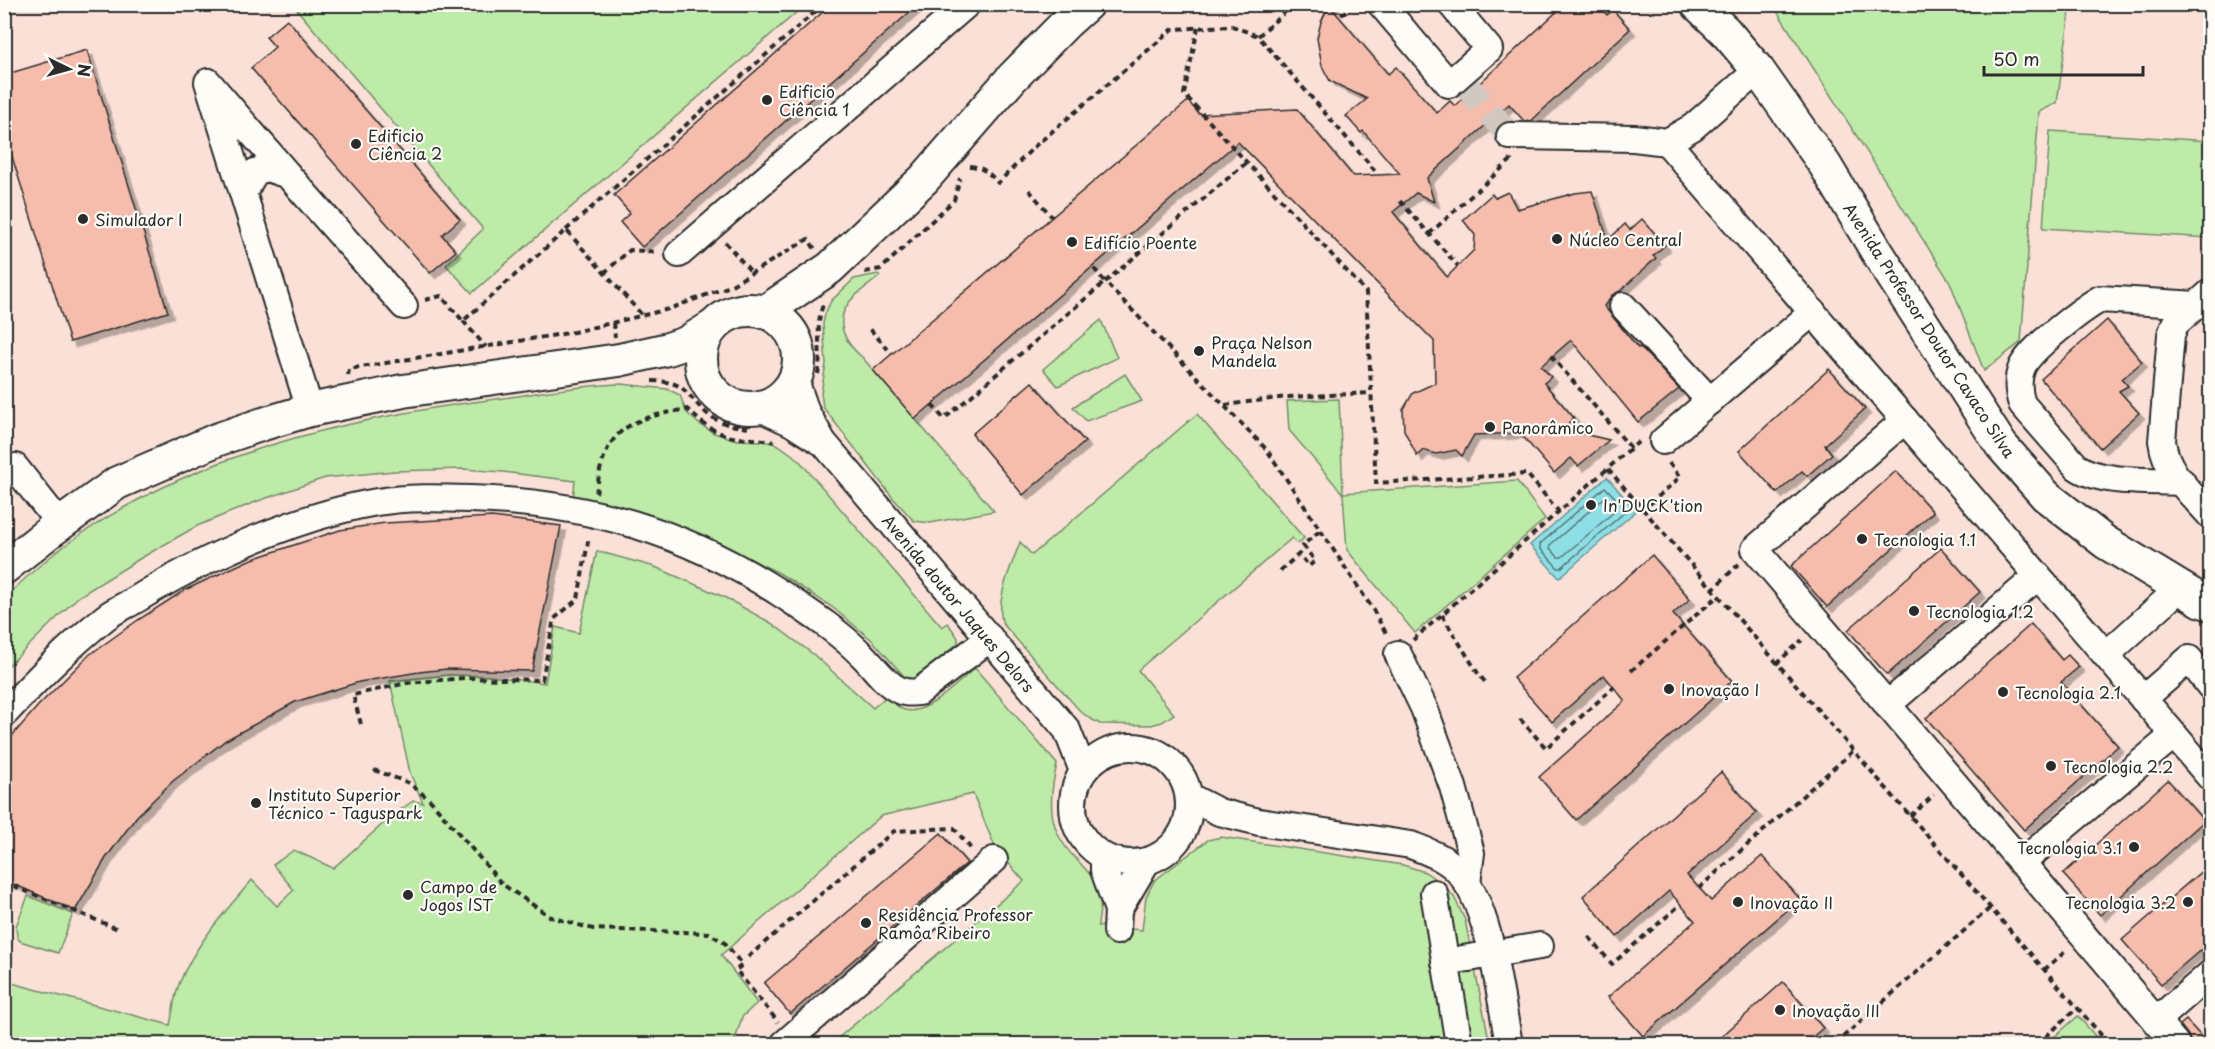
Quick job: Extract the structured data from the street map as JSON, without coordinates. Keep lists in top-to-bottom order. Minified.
{"streets":{"main road":["Avenida Professor Doutor Cavaco Silva"],"street":["Avenida doutor Jaques Delors"]},"places":["Edificio Ciência 1","Edificio Ciência 2","Simulador I","Núcleo Central","Edifício Poente","Praça Nelson Mandela","Panorâmico","In'DUCK'tion","Tecnologia 1.1","Tecnologia 1.2","Inovação I","Tecnologia 2.1","Tecnologia 2.2","Instituto Superior Técnico - Taguspark","Tecnologia 3.1","Campo de Jogos IST","Inovação II","Tecnologia 3.2","Residência Professor Ramôa Ribeiro","Inovação III"],"scale_bar":"50 m","north":"right"}
